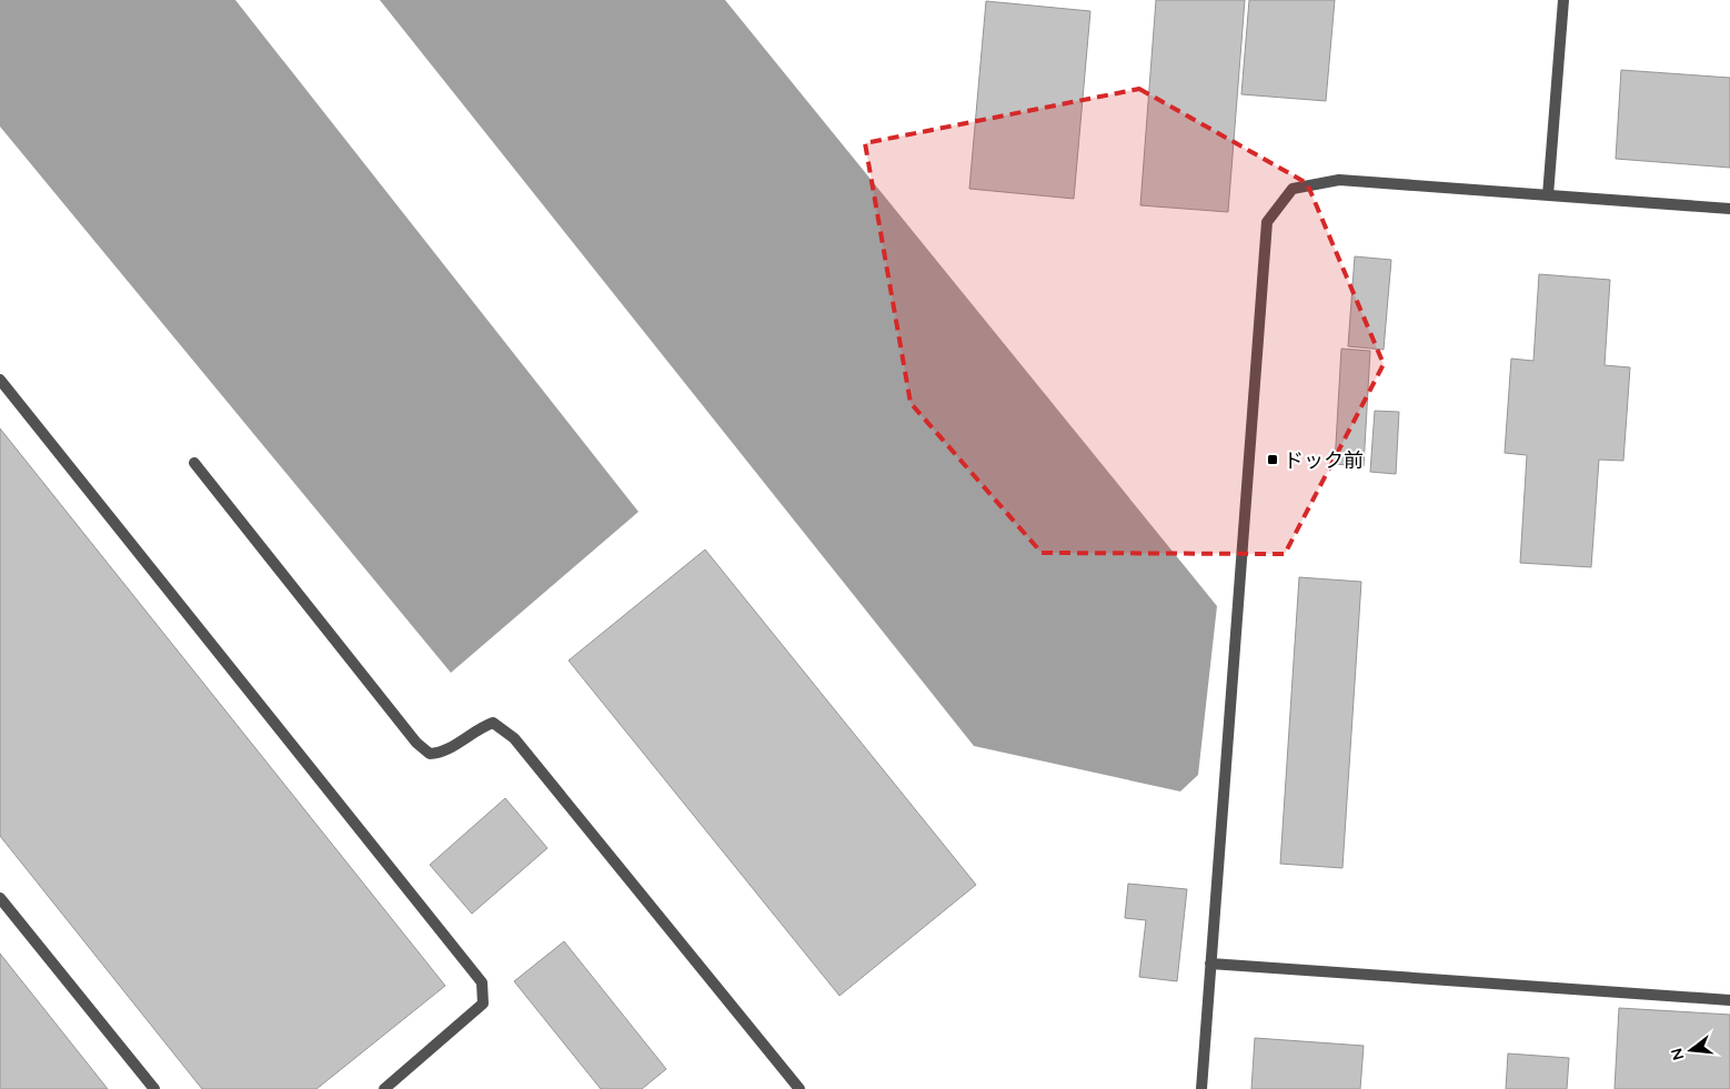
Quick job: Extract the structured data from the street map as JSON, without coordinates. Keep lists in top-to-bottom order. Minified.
{"places":{"transit":["ドック前"]},"north":"left"}
